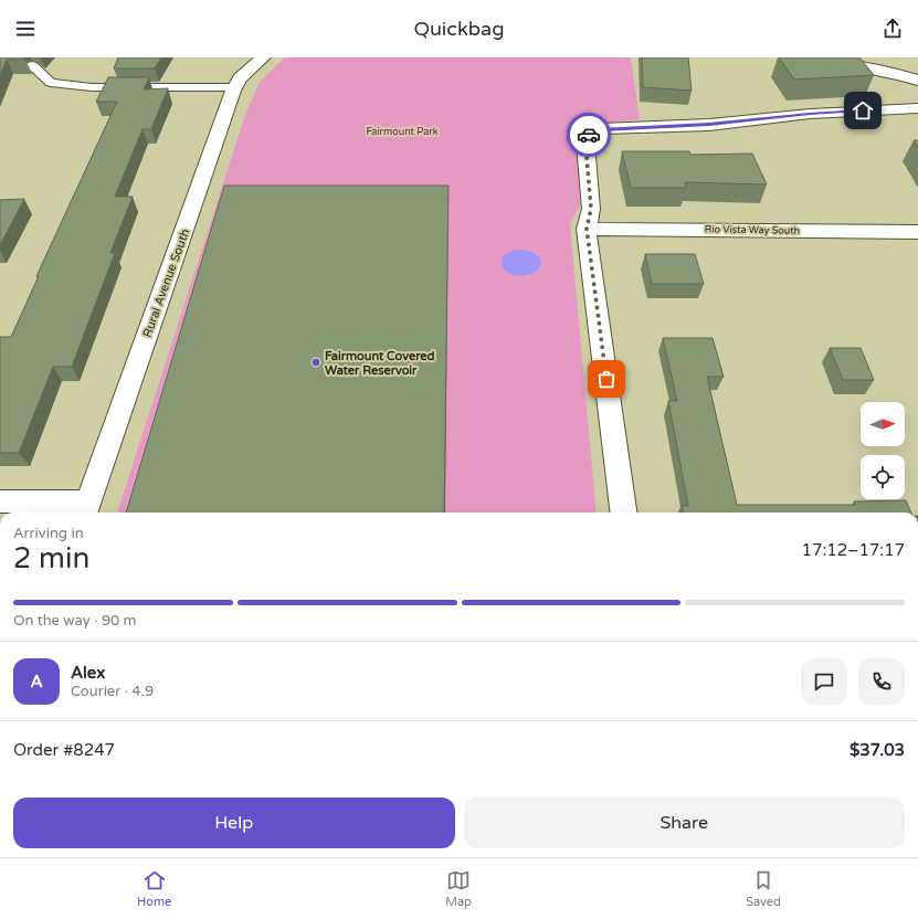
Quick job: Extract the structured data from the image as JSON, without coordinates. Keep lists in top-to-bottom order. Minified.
{"streets":{"street":["Rio Vista Way South","Rural Avenue South"]},"parks":["Fairmount Park"],"places":["Fairmount Covered Water Reservoir"],"north":"right","page":{"header":"Quickbag","heading":["2 min","Arriving in","17:12–17:17"],"panel":["Alex","Courier · 4.9","Order #8247","$37.03"],"bar":"On the way · 90 m","round":"A","buttons":["Help","Share"],"tabs":["Home","Map","Saved"]}}
